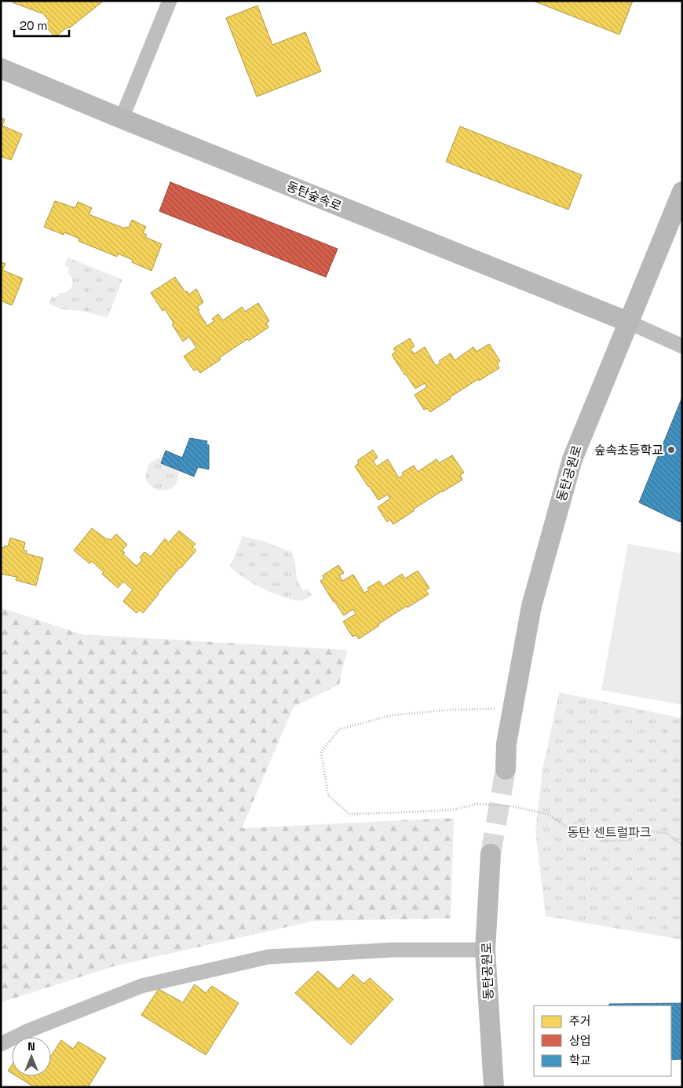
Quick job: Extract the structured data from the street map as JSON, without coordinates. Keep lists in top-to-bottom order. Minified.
{"streets":{"street":["동탄숲속로","동탄공원로"]},"crossings":[["동탄숲속로","동탄공원로"]],"parks":["동탄 센트럴파크"],"places":["숲속초등학교"],"legend":["주거","상업","학교"],"scale_bar":"20 m","north":"top"}
